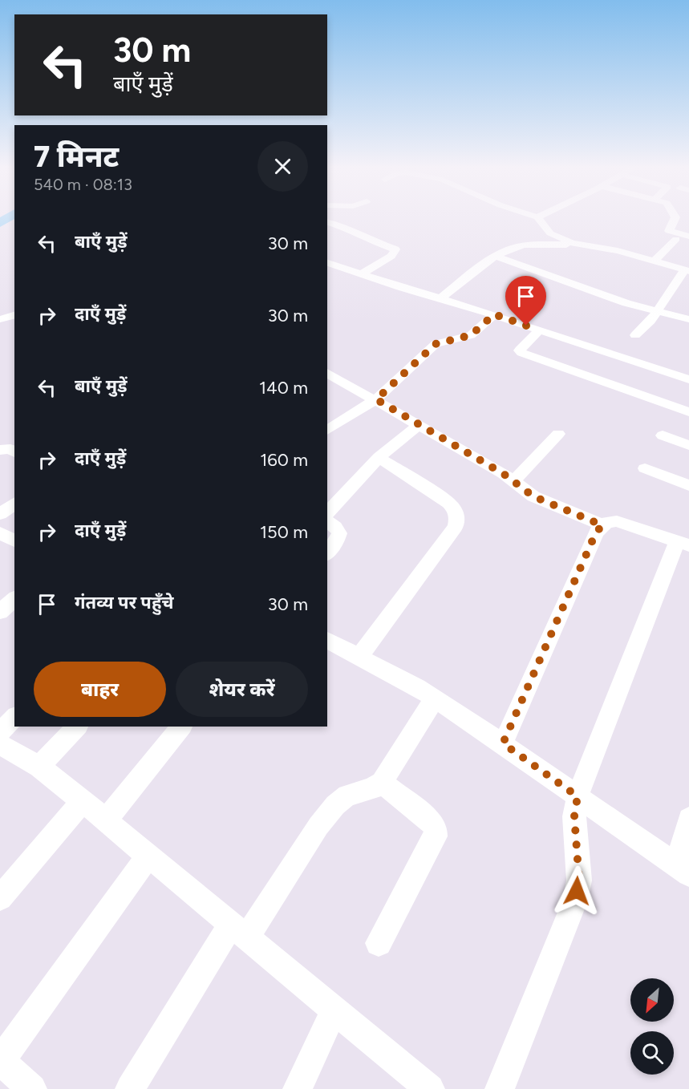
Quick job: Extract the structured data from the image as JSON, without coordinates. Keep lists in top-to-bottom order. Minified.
{"north":"bottom left","page":{"turn":["30 m","बाएँ मुड़ें"],"heading":["7 मिनट","540 m · 08:13"],"list":[{"name":"बाएँ मुड़ें","value":"30 m"},{"name":"दाएँ मुड़ें","value":"30 m"},{"name":"बाएँ मुड़ें","value":"140 m"},{"name":"दाएँ मुड़ें","value":"160 m"},{"name":"दाएँ मुड़ें","value":"150 m"},{"name":"गंतव्य पर पहुँचे","value":"30 m"}],"buttons":["बाहर","शेयर करें"]}}
